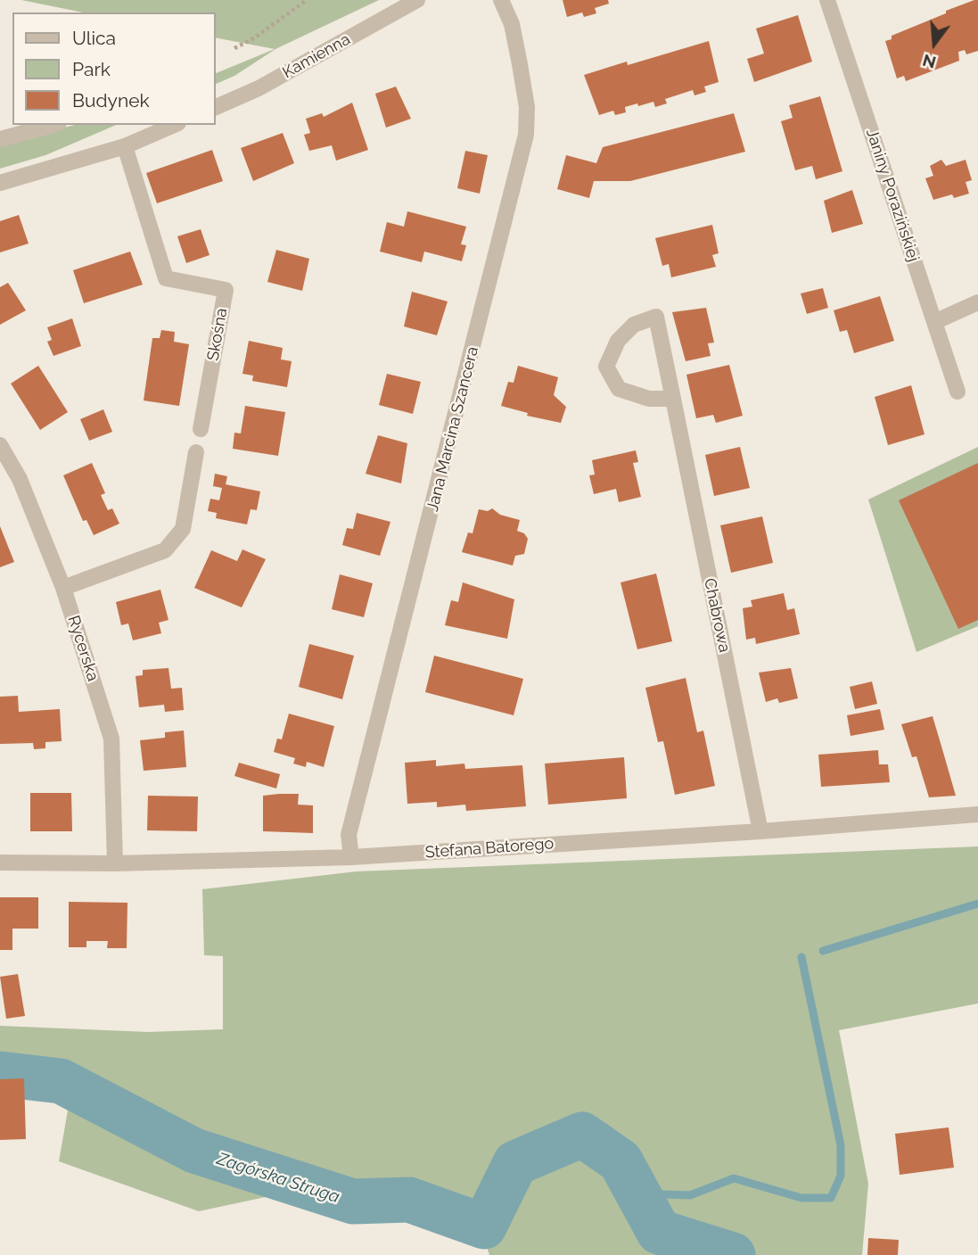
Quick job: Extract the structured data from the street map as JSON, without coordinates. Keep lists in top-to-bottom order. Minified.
{"streets":{"street":["Kamienna","Janiny Porazińskiej","Skośna","Jana Marcina Szancera","Chabrowa","Rycerska","Stefana Batorego"]},"crossings":[["Jana Marcina Szancera","Stefana Batorego"],["Chabrowa","Stefana Batorego"],["Rycerska","Stefana Batorego"]],"water":["Zagórska Struga"],"legend":["Ulica","Park","Budynek"],"north":"bottom"}
